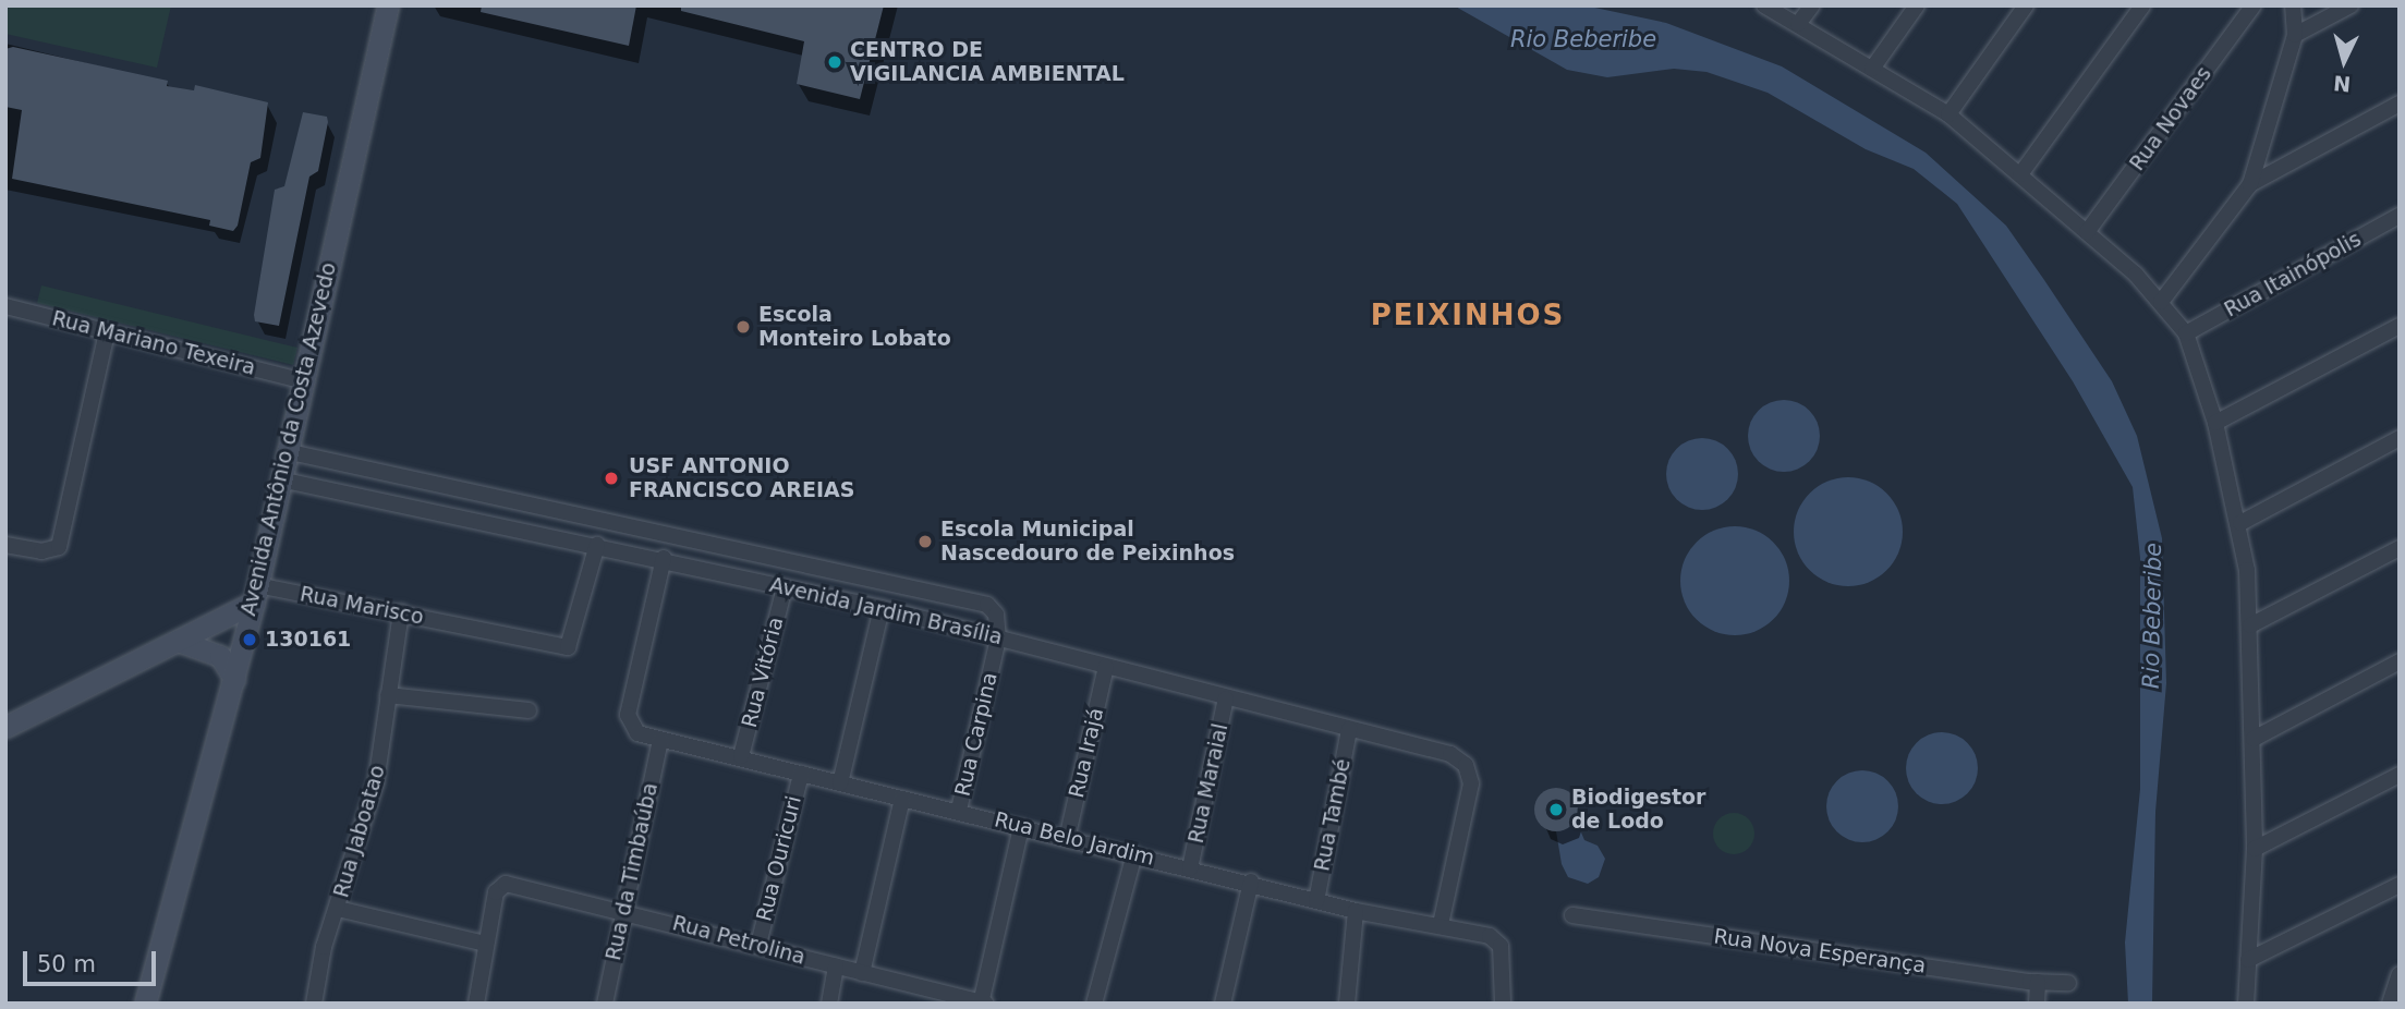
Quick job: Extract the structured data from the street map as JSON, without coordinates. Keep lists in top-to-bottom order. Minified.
{"streets":{"main road":["Avenida Antônio da Costa Azevedo"],"street":["Rua Novaes","Rua Itainópolis","Rua Mariano Texeira","Rua Marisco","Avenida Jardim Brasília","Rua Vitória","Rua Carpina","Rua Irajá","Rua Maraial","Rua També","Rua Jaboatao","Rua Belo Jardim","Rua Ouricuri","Rua da Timbaúba","Rua Petrolina","Rua Nova Esperança"]},"crossings":[["Rua Mariano Texeira","Avenida Antônio da Costa Azevedo"],["Avenida Antônio da Costa Azevedo","Rua Marisco"],["Avenida Antônio da Costa Azevedo","Avenida Jardim Brasília"],["Rua Marisco","Avenida Jardim Brasília"],["Rua Marisco","Rua Jaboatao"],["Avenida Jardim Brasília","Rua Vitória"],["Avenida Jardim Brasília","Rua Carpina"],["Avenida Jardim Brasília","Rua Irajá"],["Avenida Jardim Brasília","Rua Maraial"],["Avenida Jardim Brasília","Rua També"],["Avenida Jardim Brasília","Rua Belo Jardim"],["Rua Vitória","Rua Belo Jardim"],["Rua Carpina","Rua Belo Jardim"],["Rua Irajá","Rua Belo Jardim"],["Rua Maraial","Rua Belo Jardim"],["Rua També","Rua Belo Jardim"],["Rua Belo Jardim","Rua Ouricuri"],["Rua Belo Jardim","Rua da Timbaúba"],["Rua Ouricuri","Rua Petrolina"],["Rua da Timbaúba","Rua Petrolina"]],"districts":["PEIXINHOS"],"water":["Rio Beberibe"],"places":["CENTRO DE VIGILANCIA AMBIENTAL","Escola Monteiro Lobato","USF ANTONIO FRANCISCO AREIAS","Escola Municipal Nascedouro de Peixinhos","130161","Biodigestor de Lodo"],"scale_bar":"50 m","north":"bottom"}
